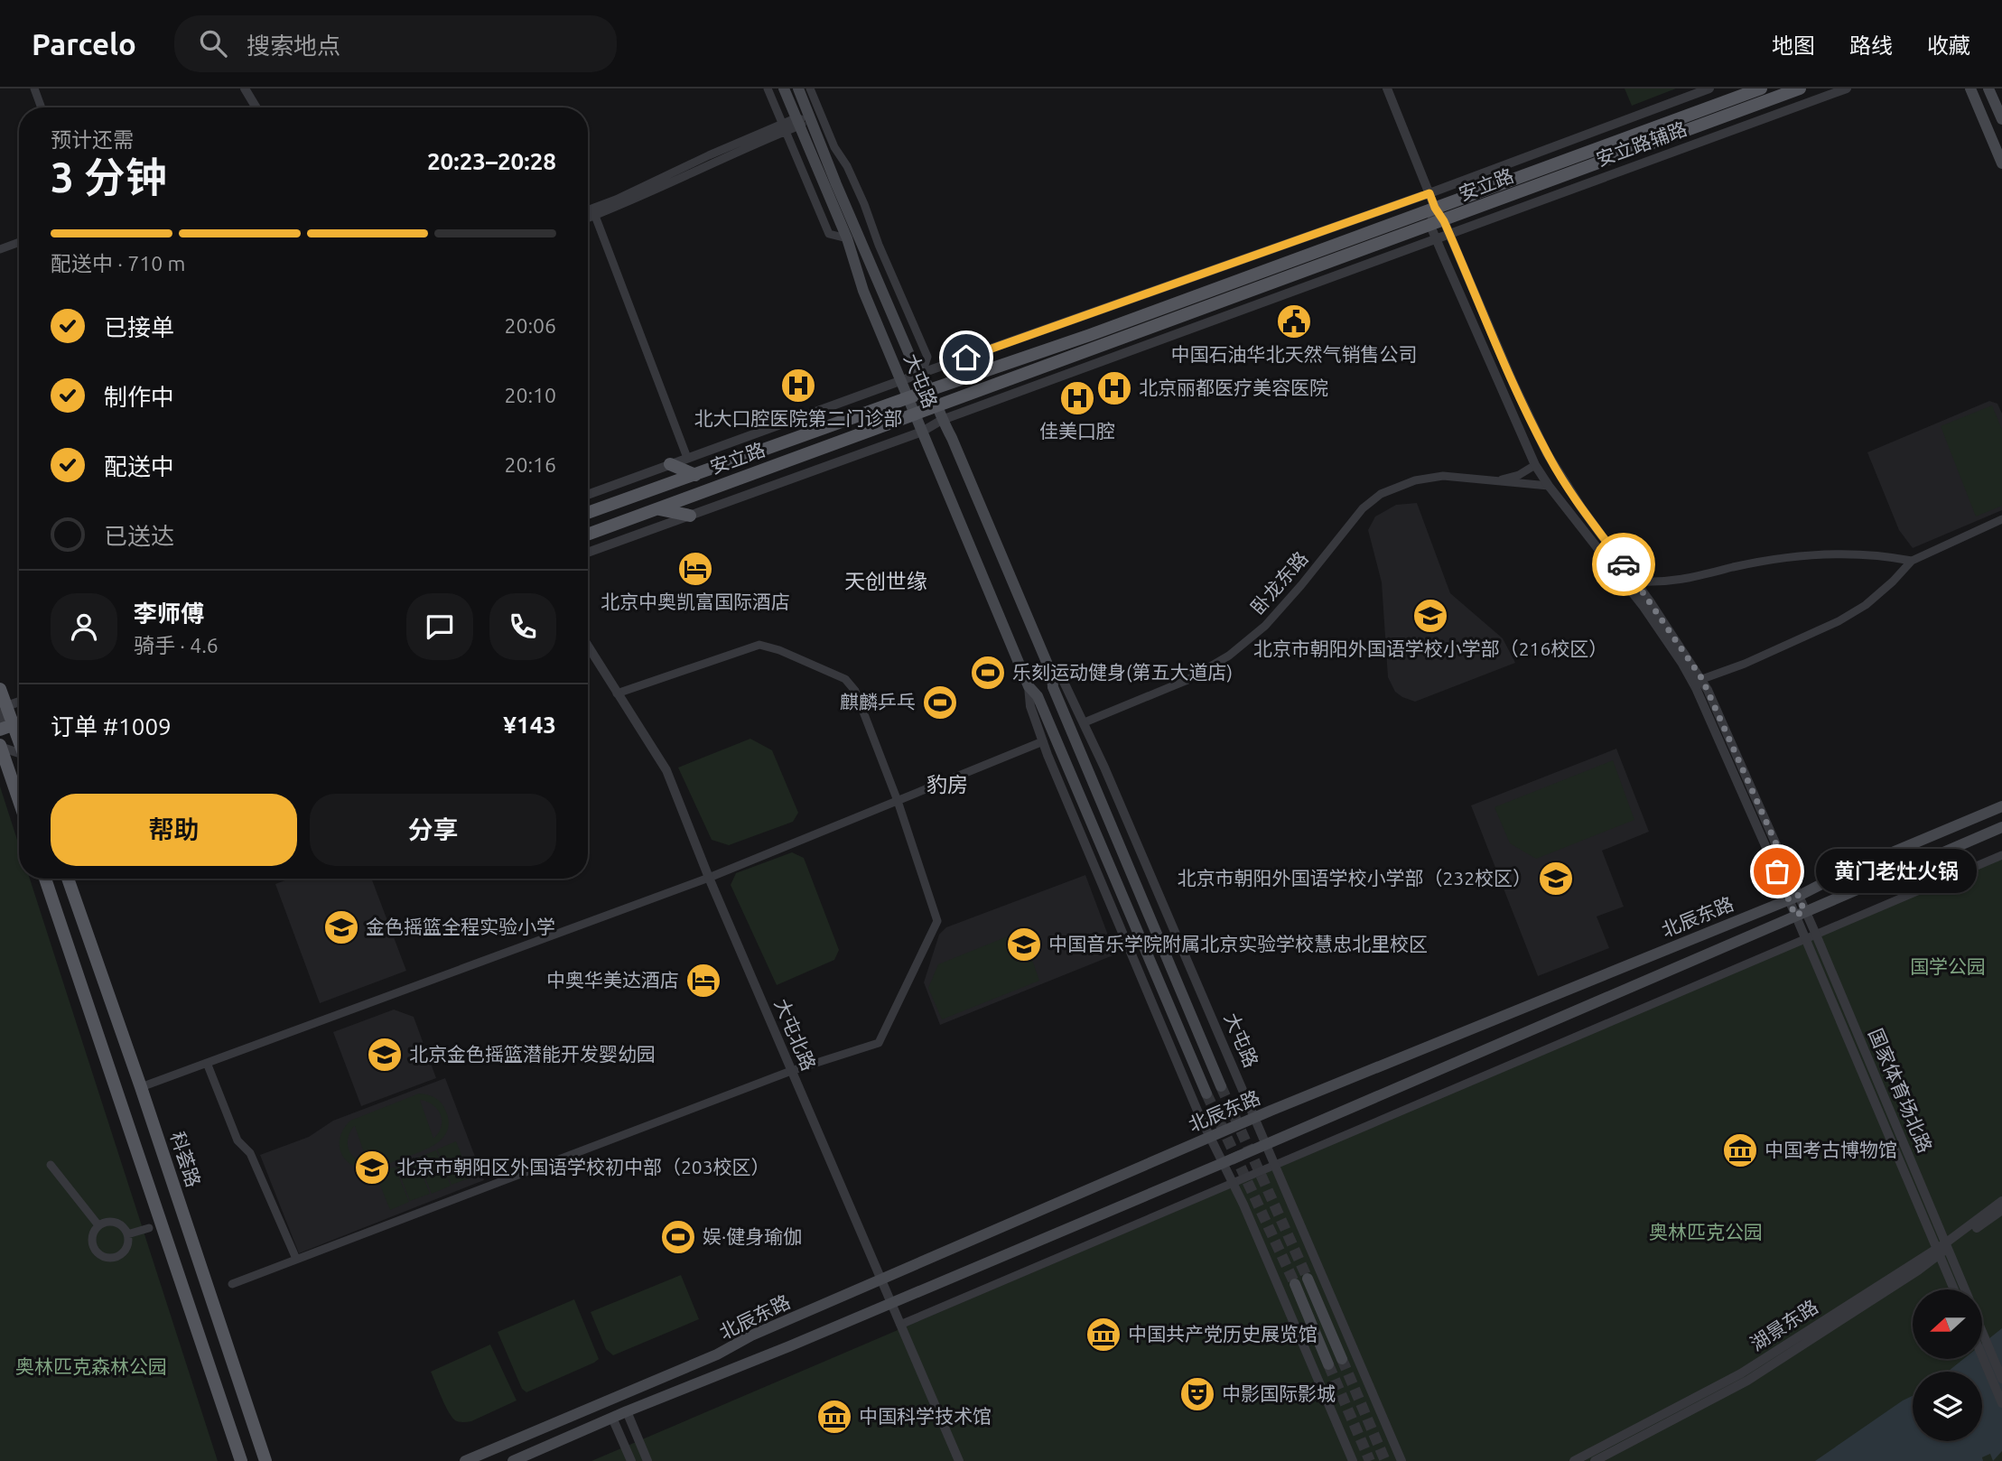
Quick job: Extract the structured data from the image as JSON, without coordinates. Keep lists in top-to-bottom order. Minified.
{"streets":{"main road":["安立路","大屯路","北辰东路","科荟路"],"street":["安立路辅路","卧龙东路","大屯北路","国家体育场北路","湖景东路"]},"crossings":[["安立路辅路","安立路"],["安立路","大屯路"],["大屯路","卧龙东路"],["大屯路","北辰东路"],["北辰东路","大屯北路"],["北辰东路","国家体育场北路"],["国家体育场北路","湖景东路"]],"districts":["天创世缘","豹房"],"parks":["国学公园","奥林匹克公园","奥林匹克森林公园"],"places":{"public building":["中国石油华北天然气销售公司"],"hospital":["北大口腔医院第二门诊部","北京丽都医疗美容医院","佳美口腔"],"hotel":["北京中奥凯富国际酒店","中奥华美达酒店"],"school or university":["北京市朝阳外国语学校小学部（216校区）","北京市朝阳外国语学校小学部（232校区）","金色摇篮全程实验小学","中国音乐学院附属北京实验学校慧忠北里校区","北京金色摇篮潜能开发婴幼园","北京市朝阳区外国语学校初中部（203校区）"],"sports":["乐刻运动健身(第五大道店)","麒麟乒乓","娱·健身瑜伽"],"other":["黄门老灶火锅"],"museum":["中国考古博物馆","中国共产党历史展览馆","中国科学技术馆"],"theatre":["中影国际影城"]},"north":"left","page":{"header":"Parcelo","search":"搜索地点","nav":["地图","路线","收藏"],"heading":["3 分钟","预计还需","20:23–20:28"],"panel":["李师傅","骑手 · 4.6","订单 #1009","¥143"],"bar":"配送中 · 710 m","list":[["已接单","20:06"],["制作中","20:10"],["配送中","20:16"],"已送达"],"buttons":["帮助","分享"],"bubble":"黄门老灶火锅"}}
